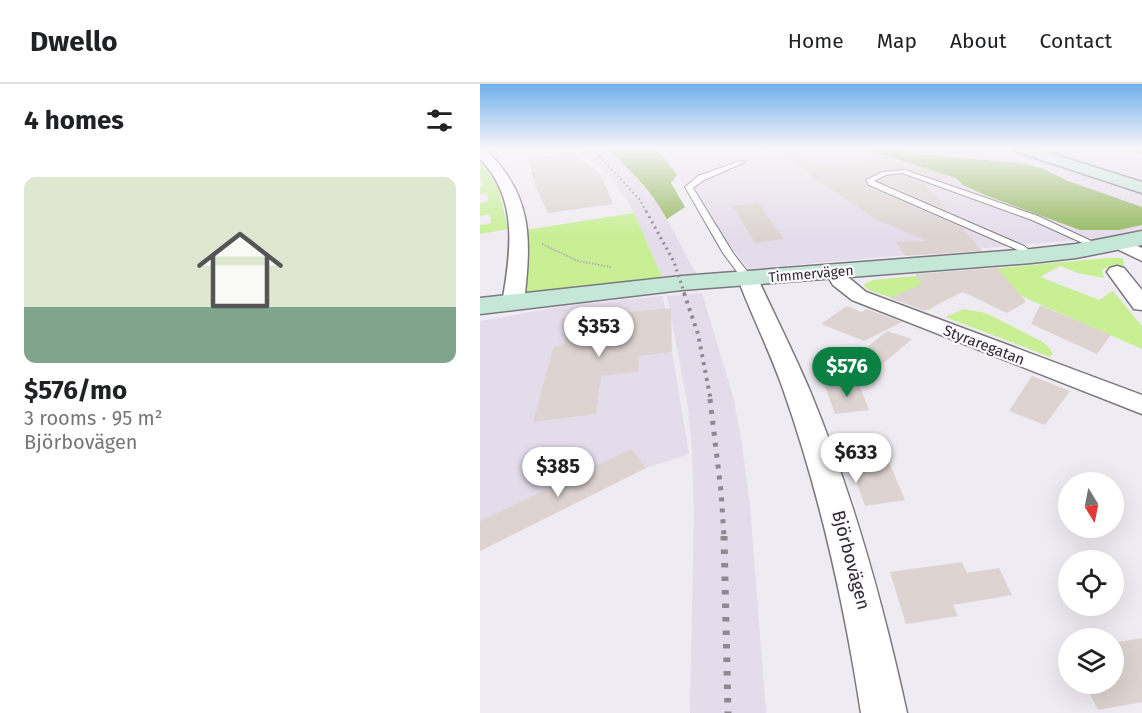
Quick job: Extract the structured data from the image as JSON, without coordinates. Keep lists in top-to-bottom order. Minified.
{"streets":{"street":["Timmervägen","Styraregatan","Björbovägen"]},"crossings":[["Timmervägen","Styraregatan"],["Timmervägen","Björbovägen"]],"north":"bottom","page":{"header":"Dwello","nav":["Home","Map","About","Contact"],"heading":"4 homes","list":[{"name":"$576/mo","note":"3 rooms · 95 m² · Björbovägen"}],"price":["$353","$576","$633","$385"]}}
